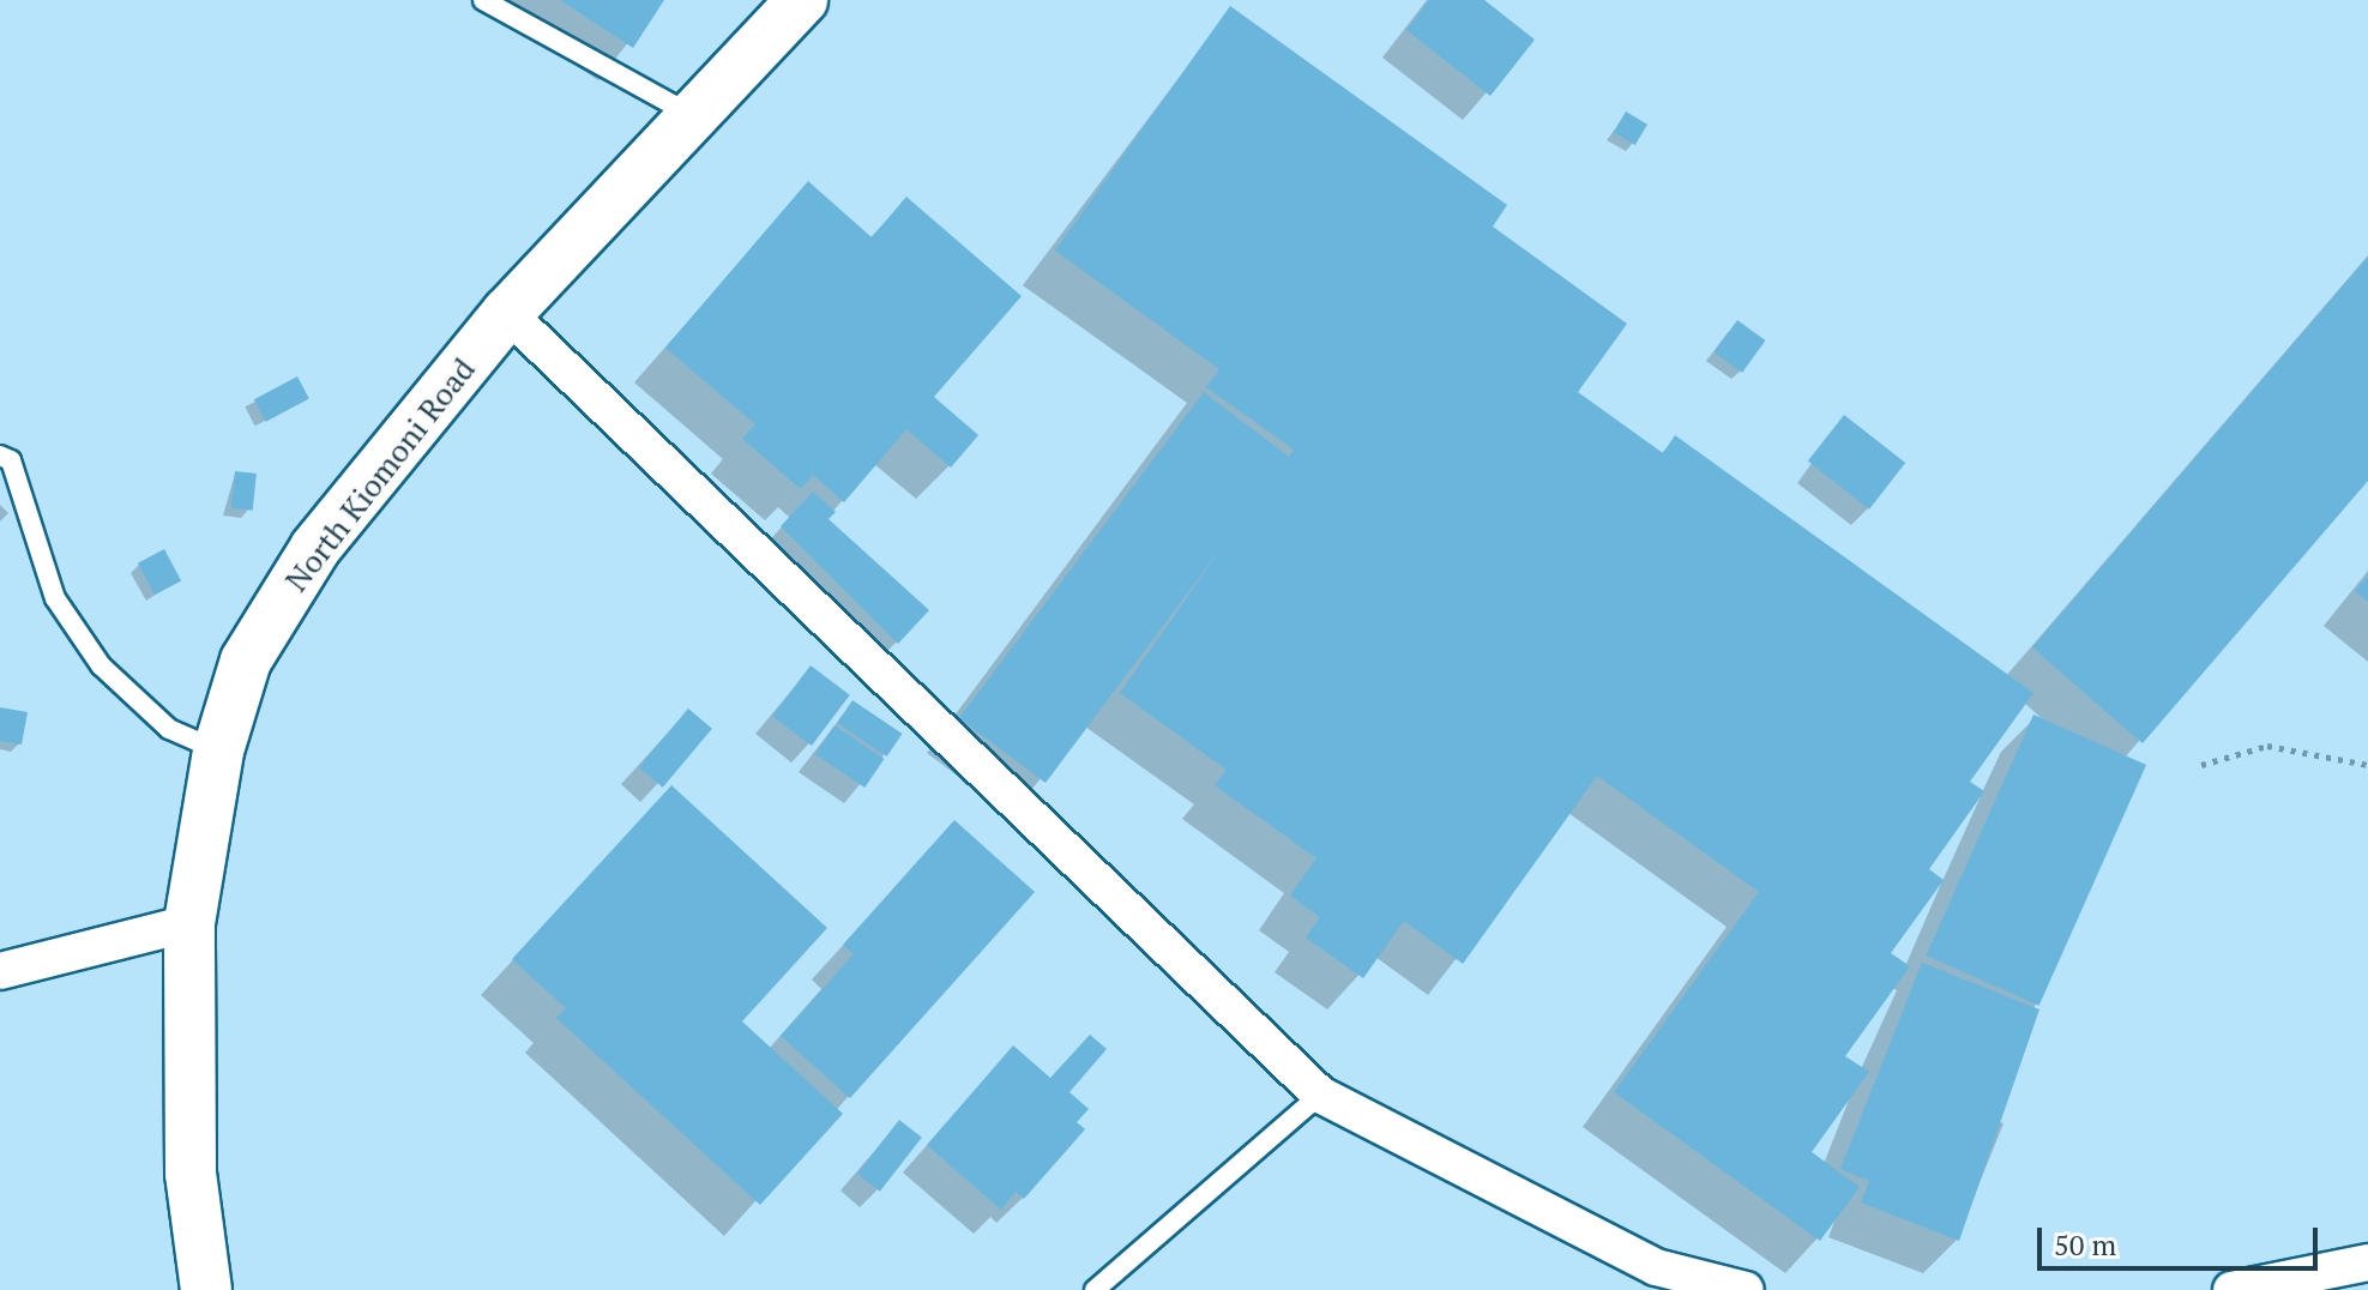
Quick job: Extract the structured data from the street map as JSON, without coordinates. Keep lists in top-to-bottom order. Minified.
{"streets":{"main road":["North Kiomoni Road"]},"scale_bar":"50 m"}
